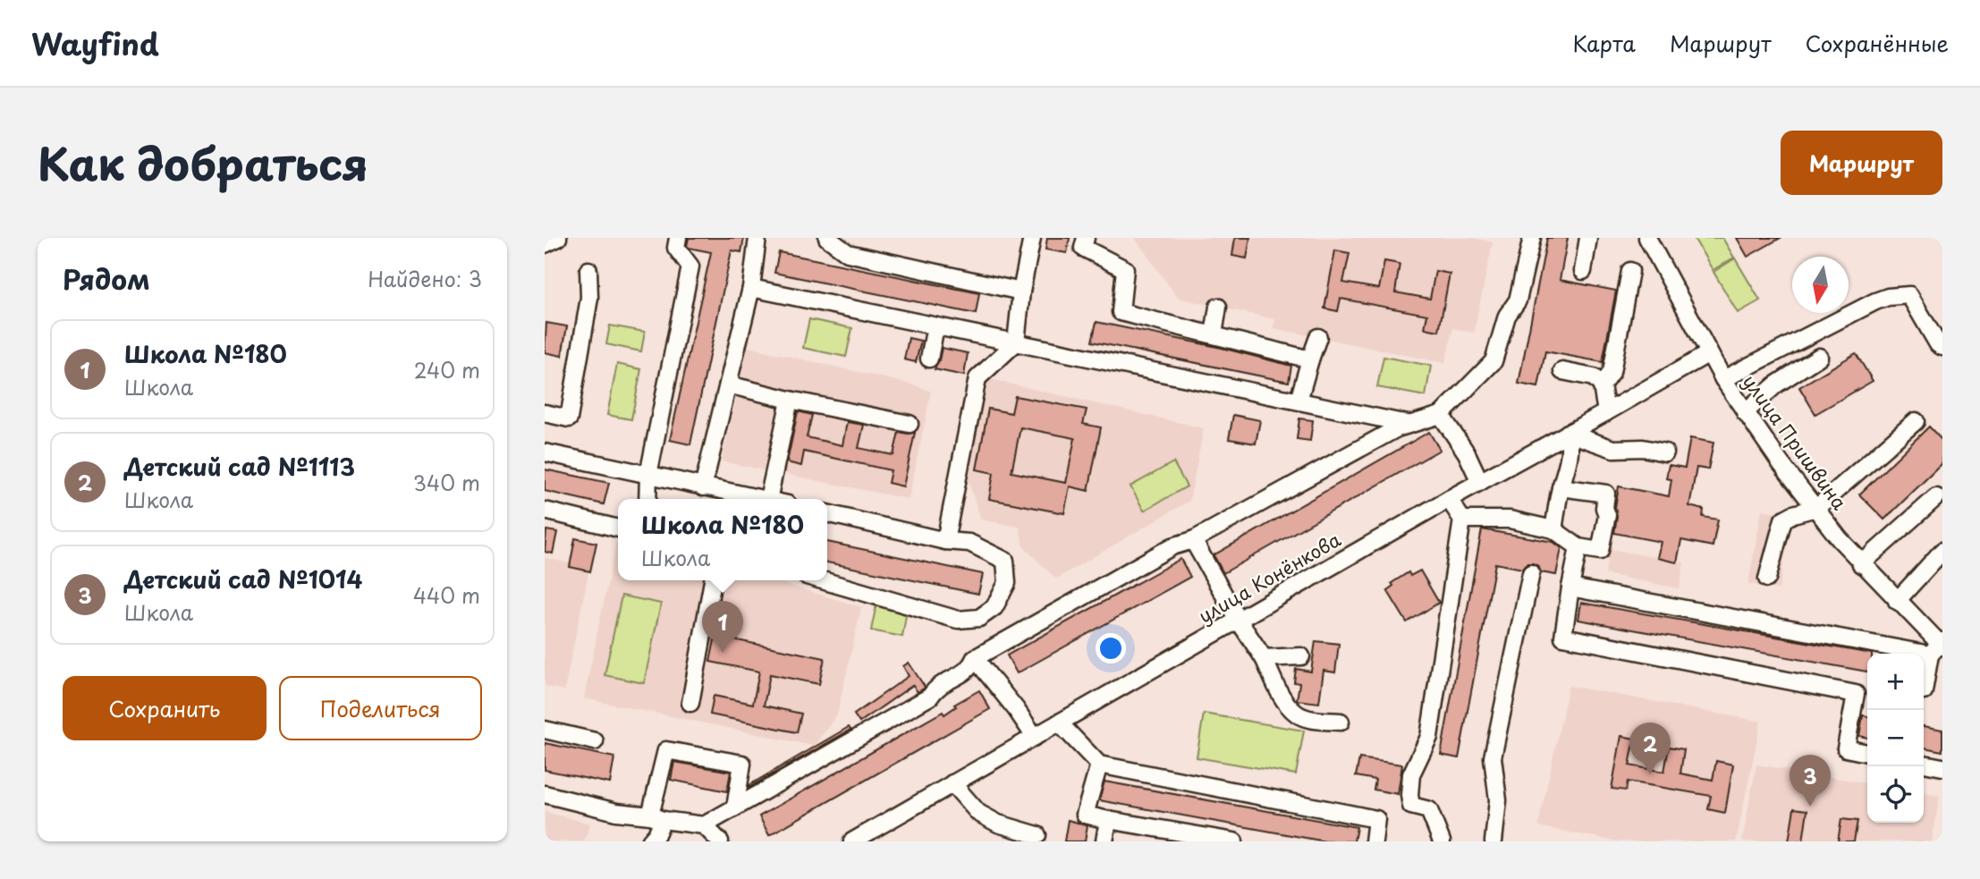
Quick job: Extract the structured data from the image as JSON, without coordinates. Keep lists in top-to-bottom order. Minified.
{"streets":{"street":["улица Пришвина","улица Конёнкова"]},"crossings":[["улица Пришвина","улица Конёнкова"]],"north":"bottom","page":{"header":"Wayfind","nav":["Карта","Маршрут","Сохранённые"],"title":"Как добраться","buttons":["Маршрут",["Сохранить","Поделиться"]],"heading":["Рядом","Найдено: 3"],"list":[{"mark":"1","name":"Школа №180","note":"Школа","value":"240 m"},{"mark":"2","name":"Детский сад №1113","note":"Школа","value":"340 m"},{"mark":"3","name":"Детский сад №1014","note":"Школа","value":"440 m"}],"popup":["Школа №180","Школа"],"pins":["1","2","3"],"map_buttons":["+","−"]}}
